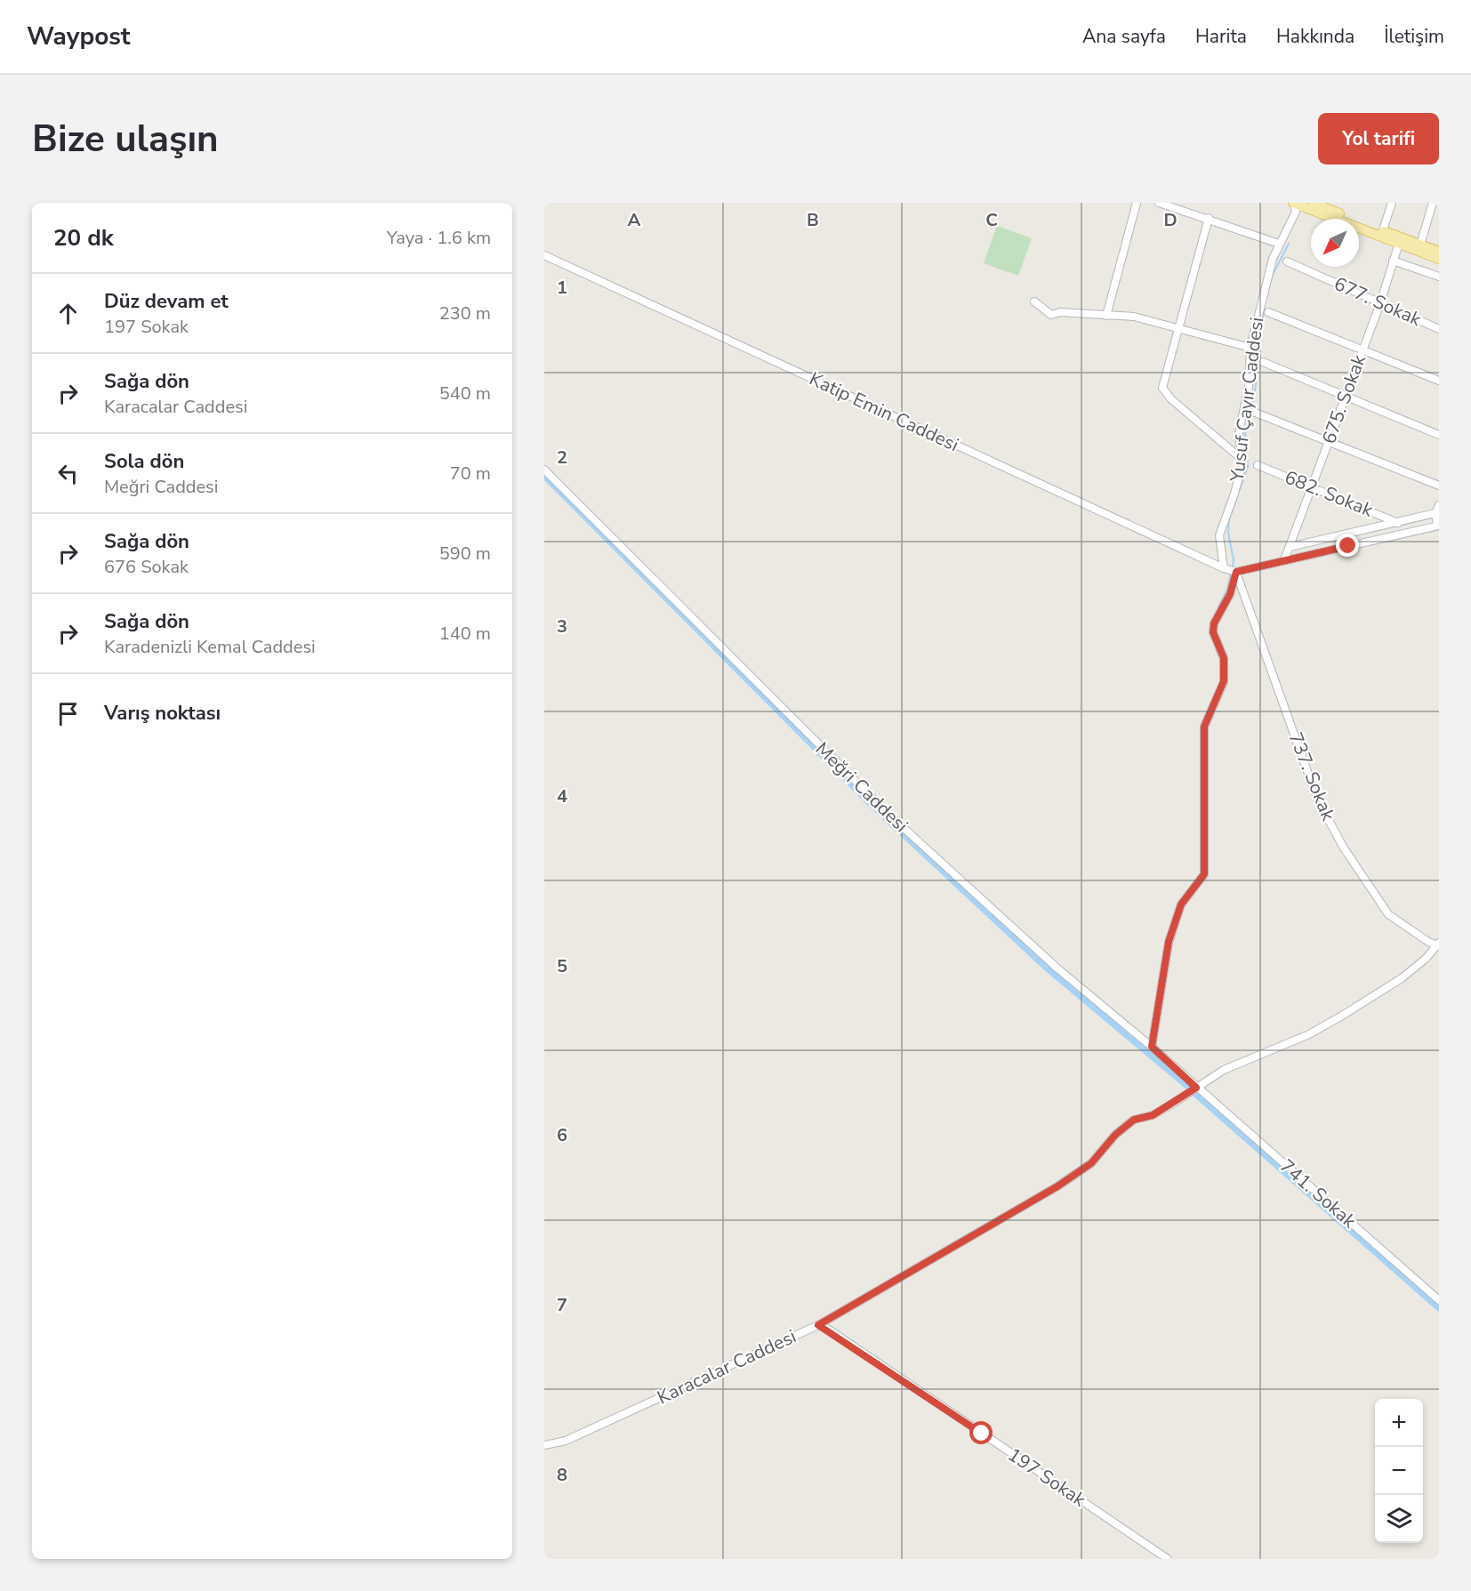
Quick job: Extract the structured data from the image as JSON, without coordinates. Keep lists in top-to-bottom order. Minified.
{"streets":{"street":["677. Sokak","Yusuf Çayır Caddesi","675. Sokak","Katip Emin Caddesi","682. Sokak","737. Sokak","Meğri Caddesi","741. Sokak","Karacalar Caddesi","197 Sokak"]},"crossings":[["677. Sokak","675. Sokak"],["Yusuf Çayır Caddesi","Katip Emin Caddesi"],["Yusuf Çayır Caddesi","737. Sokak"],["675. Sokak","682. Sokak"],["Katip Emin Caddesi","737. Sokak"],["737. Sokak","Karacalar Caddesi"],["Meğri Caddesi","741. Sokak"],["Meğri Caddesi","Karacalar Caddesi"],["741. Sokak","Karacalar Caddesi"],["Karacalar Caddesi","197 Sokak"]],"north":"bottom left","page":{"header":"Waypost","nav":["Ana sayfa","Harita","Hakkında","İletişim"],"buttons":"Yol tarifi","title":"Bize ulaşın","heading":["20 dk","Yaya · 1.6 km"],"list":[["Düz devam et","197 Sokak","230 m"],["Sağa dön","Karacalar Caddesi","540 m"],["Sola dön","Meğri Caddesi","70 m"],["Sağa dön","676 Sokak","590 m"],["Sağa dön","Karadenizli Kemal Caddesi","140 m"],"Varış noktası"],"map_buttons":["+","−"]},"grid":{"columns":["A","B","C","D"],"rows":["1","2","3","4","5","6","7","8"]}}
